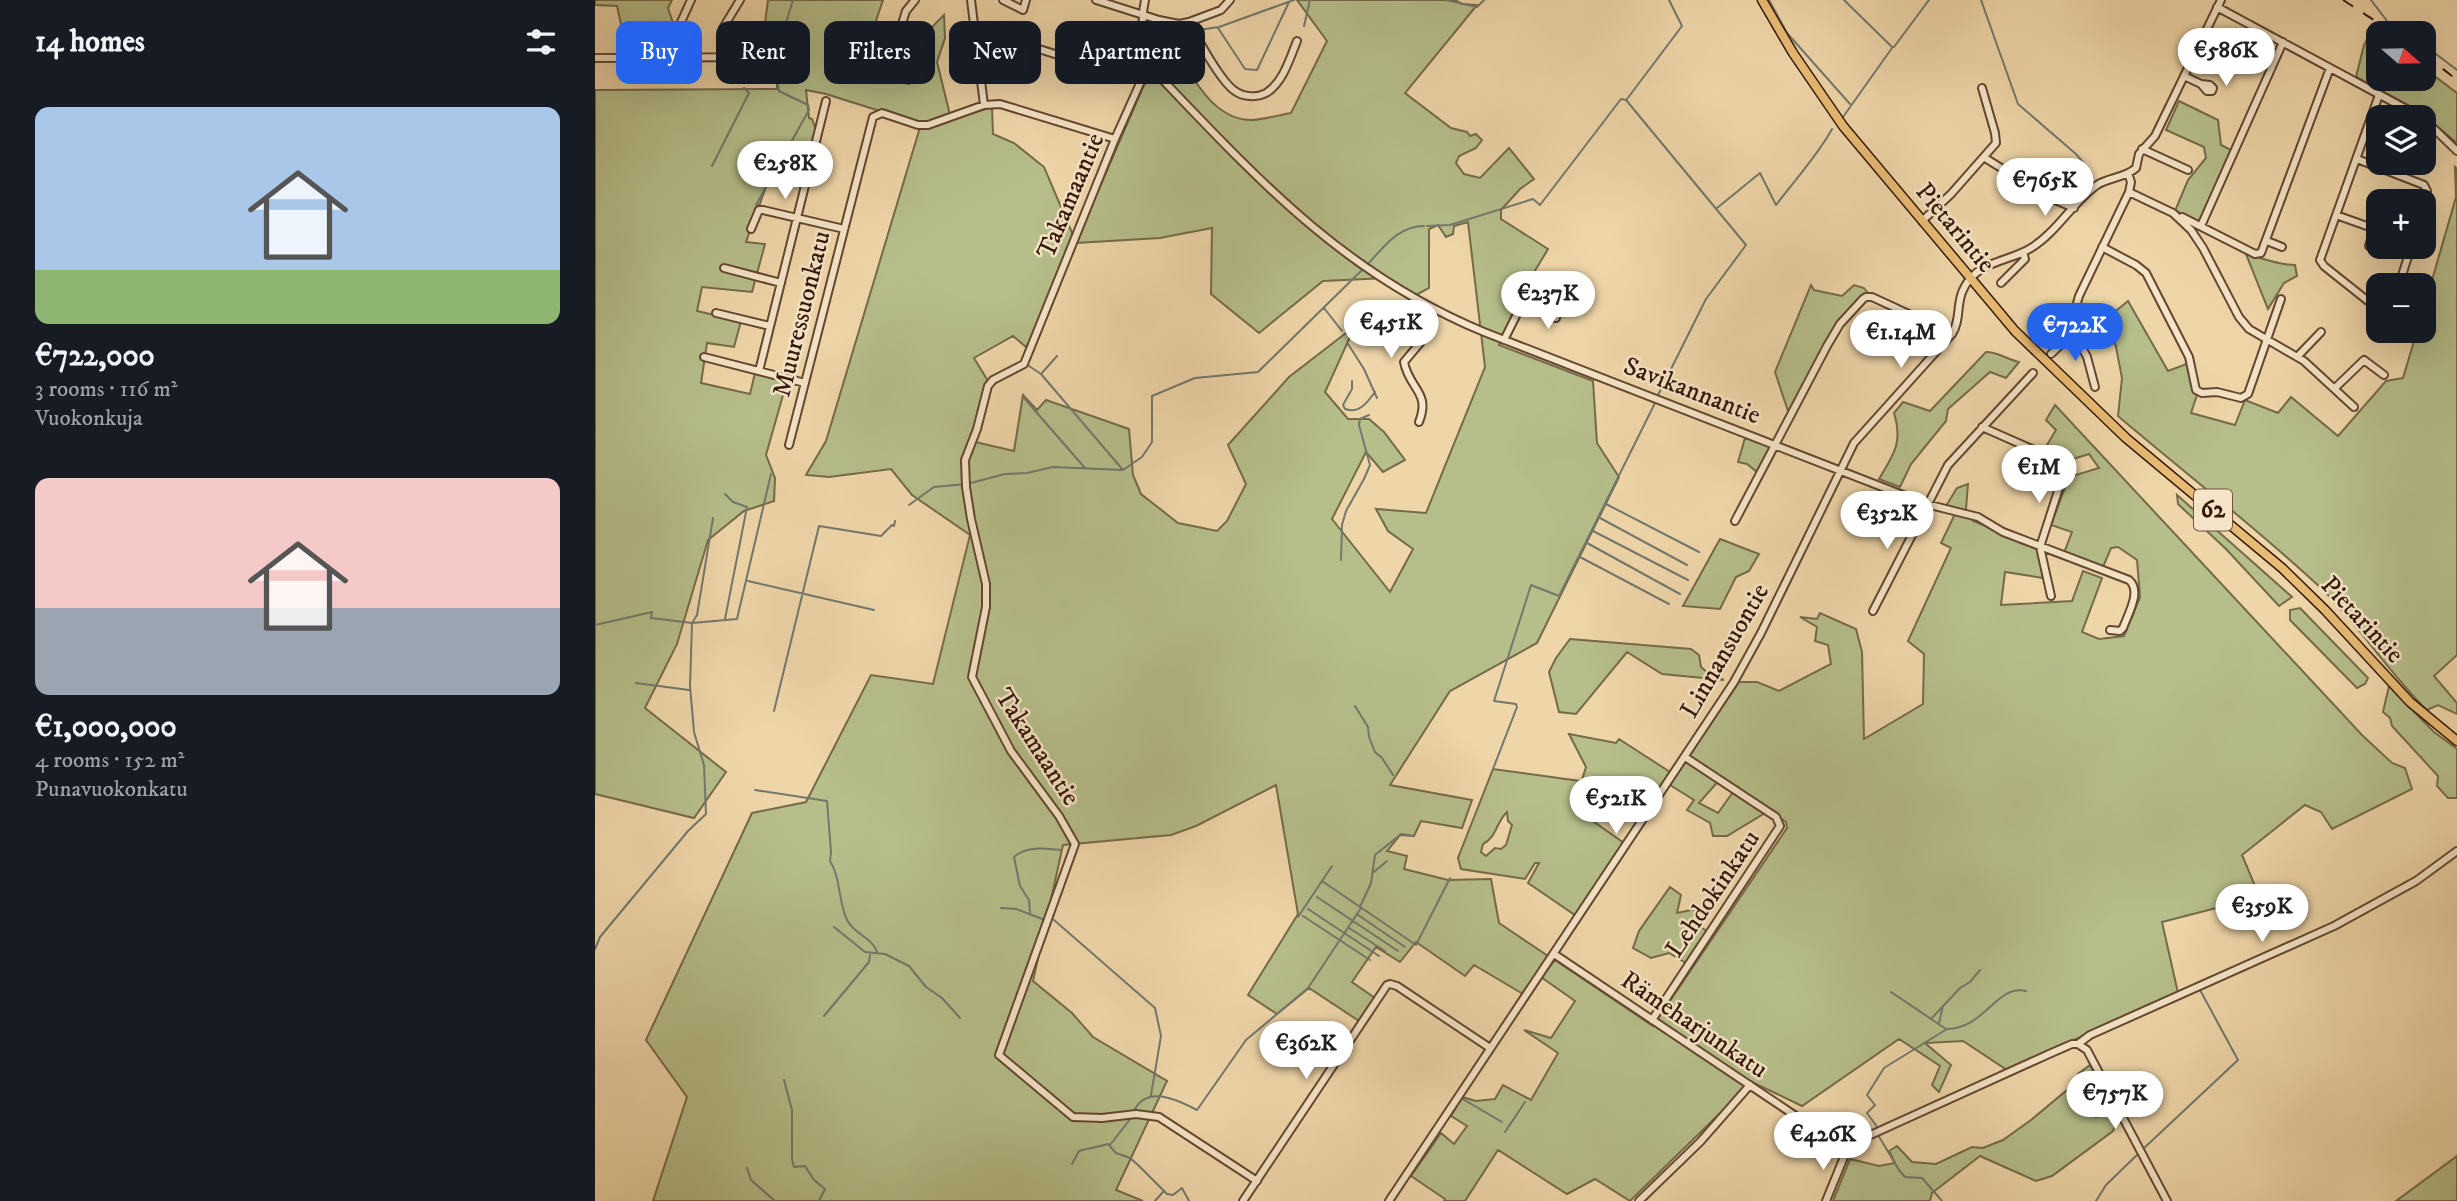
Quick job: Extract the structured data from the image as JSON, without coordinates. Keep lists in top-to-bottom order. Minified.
{"streets":{"main road":["Pietarintie","62"],"street":["Takamaantie","Muuressuonkatu","Savikannantie","Linnansuontie","Lehdokinkatu","Rämeharjunkatu"]},"crossings":[["Savikannantie","Linnansuontie"],["Linnansuontie","Lehdokinkatu"],["Linnansuontie","Rämeharjunkatu"],["Lehdokinkatu","Rämeharjunkatu"]],"north":"right","page":{"heading":"14 homes","map_buttons":["+","−"],"chip":["Buy","Rent","Filters","New","Apartment"],"price":["€586K","€258K","€765K","€237K","€451K","€722K","€1.14M","€1M","€352K","€521K","€359K","€362K","€757K","€426K"],"list":[{"name":"€722,000","note":"3 rooms · 116 m² · Vuokonkuja"},{"name":"€1,000,000","note":"4 rooms · 152 m² · Punavuokonkatu"}]}}
